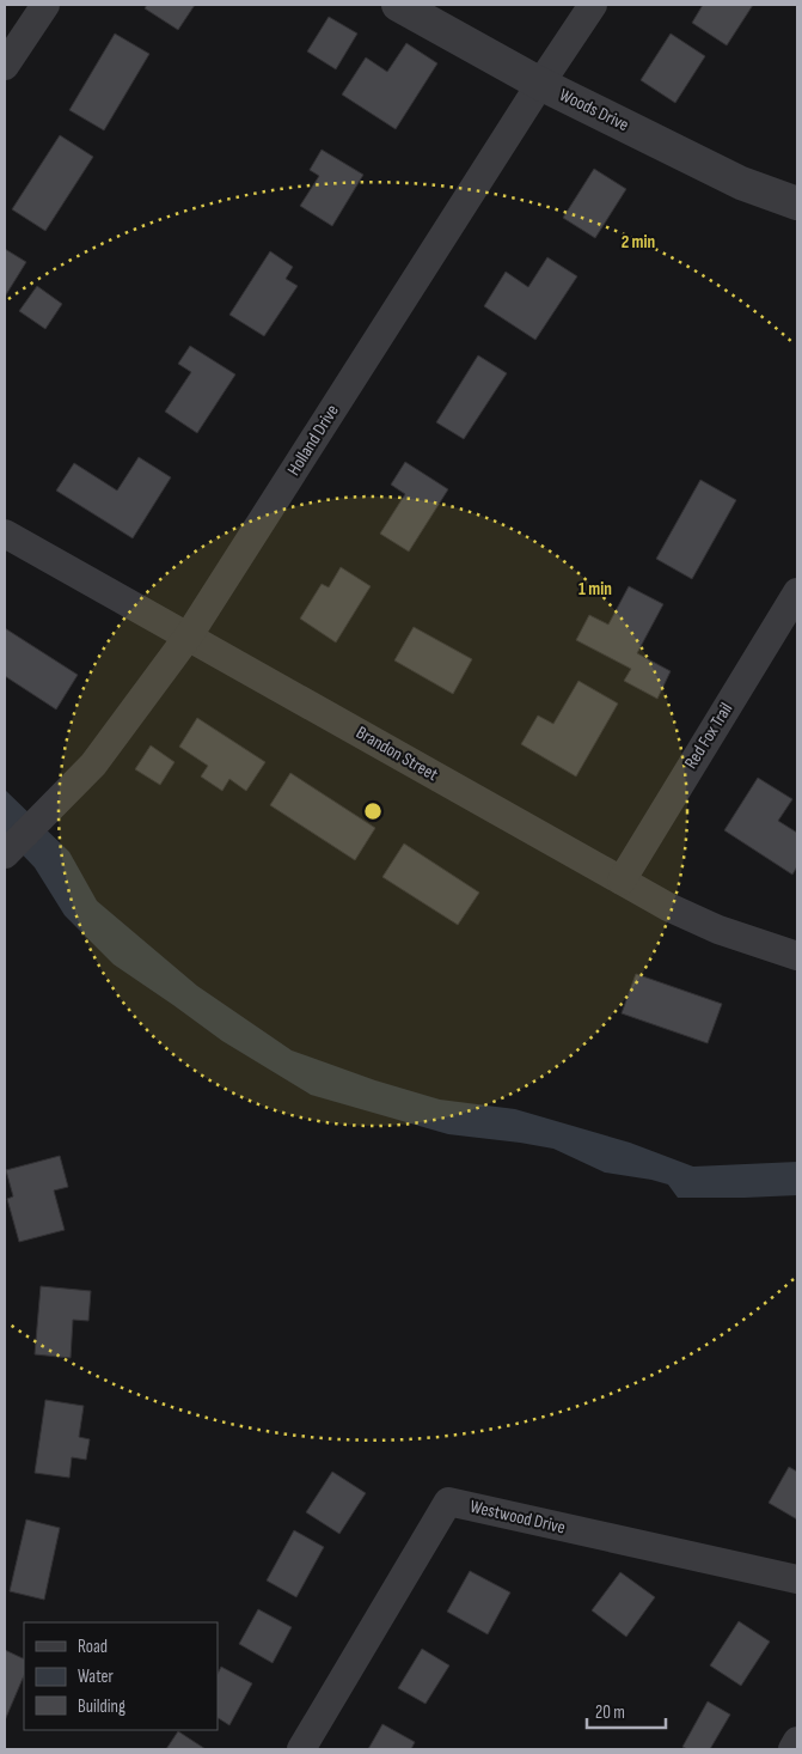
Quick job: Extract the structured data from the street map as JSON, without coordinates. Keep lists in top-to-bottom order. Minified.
{"streets":{"street":["Woods Drive","Holland Drive","Red Fox Trail","Brandon Street","Westwood Drive"]},"crossings":[["Woods Drive","Holland Drive"],["Holland Drive","Brandon Street"],["Red Fox Trail","Brandon Street"]],"legend":["Road","Water","Building"],"scale_bar":"20 m","rings":["2 min","1 min"]}
